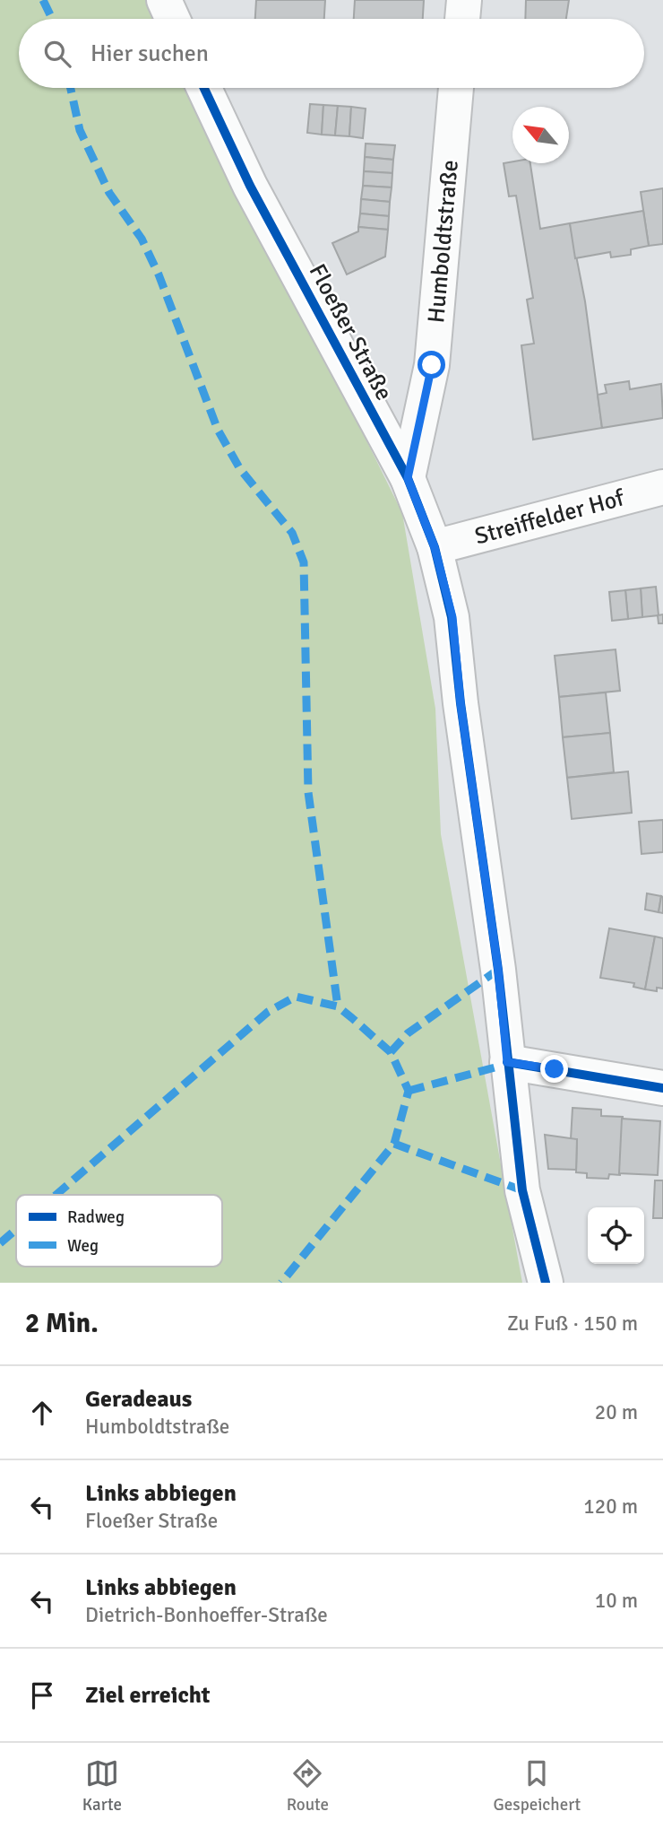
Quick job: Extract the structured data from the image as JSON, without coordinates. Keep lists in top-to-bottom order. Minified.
{"streets":{"street":["Humboldtstraße","Floeßer Straße","Streiffelder Hof"]},"crossings":[["Humboldtstraße","Floeßer Straße"],["Floeßer Straße","Streiffelder Hof"]],"legend":["Radweg","Weg"],"north":"top left","page":{"search":"Hier suchen","heading":["2 Min.","Zu Fuß · 150 m"],"list":[["Geradeaus","Humboldtstraße","20 m"],["Links abbiegen","Floeßer Straße","120 m"],["Links abbiegen","Dietrich-Bonhoeffer-Straße","10 m"],"Ziel erreicht"],"nav":["Karte","Route","Gespeichert"]}}
